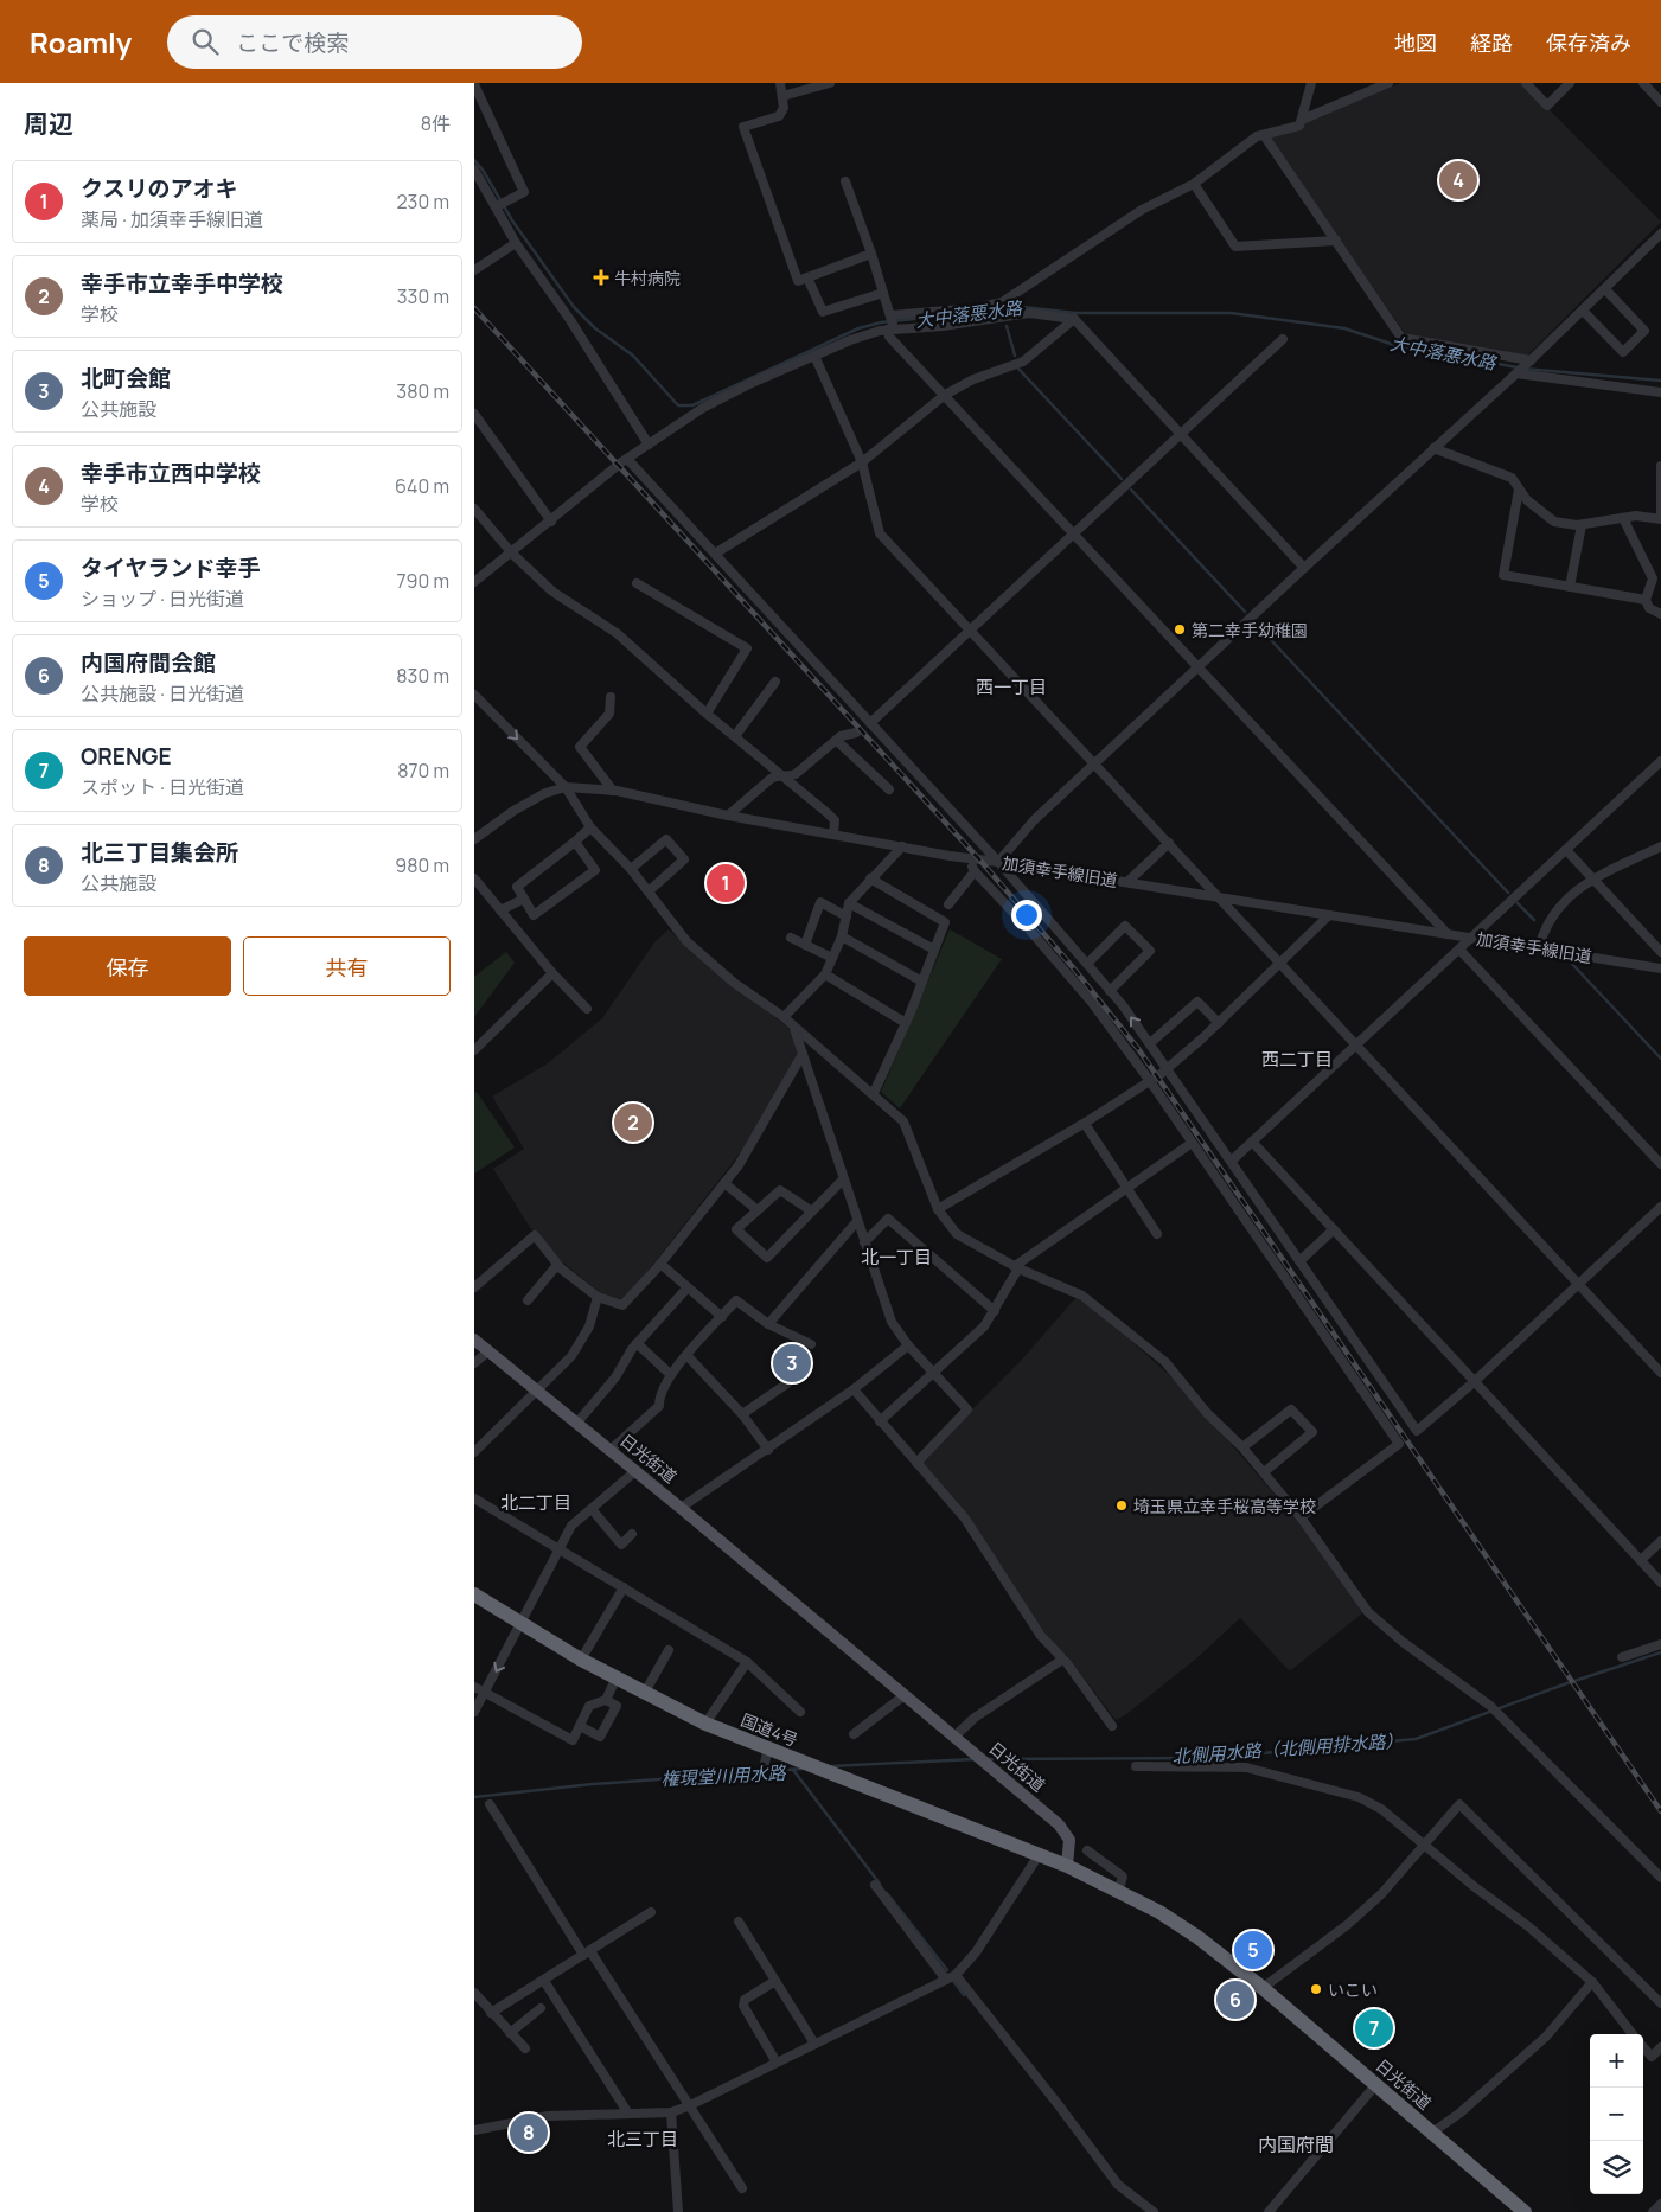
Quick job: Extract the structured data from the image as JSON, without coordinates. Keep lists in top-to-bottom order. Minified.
{"streets":{"highway":["日光街道","国道4号"],"street":["加須幸手線旧道"]},"crossings":[["日光街道","国道4号"]],"districts":["西一丁目","西二丁目","北一丁目","北二丁目","北三丁目","内国府間"],"water":["大中落悪水路","北側用水路（北側用排水路）","権現堂川用水路"],"places":{"health":["牛村病院"],"other":["第二幸手幼稚園","埼玉県立幸手桜高等学校","いこい"]},"page":{"header":"Roamly","search":"ここで検索","nav":["地図","経路","保存済み"],"heading":["周辺","8件"],"pins":["4","1","2","3","5","6","7","8"],"list":[{"mark":"1","name":"クスリのアオキ","note":"薬局 · 加須幸手線旧道","value":"230 m"},{"mark":"2","name":"幸手市立幸手中学校","note":"学校","value":"330 m"},{"mark":"3","name":"北町会館","note":"公共施設","value":"380 m"},{"mark":"4","name":"幸手市立西中学校","note":"学校","value":"640 m"},{"mark":"5","name":"タイヤランド幸手","note":"ショップ · 日光街道","value":"790 m"},{"mark":"6","name":"内国府間会館","note":"公共施設 · 日光街道","value":"830 m"},{"mark":"7","name":"ORENGE","note":"スポット · 日光街道","value":"870 m"},{"mark":"8","name":"北三丁目集会所","note":"公共施設","value":"980 m"}],"buttons":["保存","共有"],"map_buttons":["+","−"]}}
